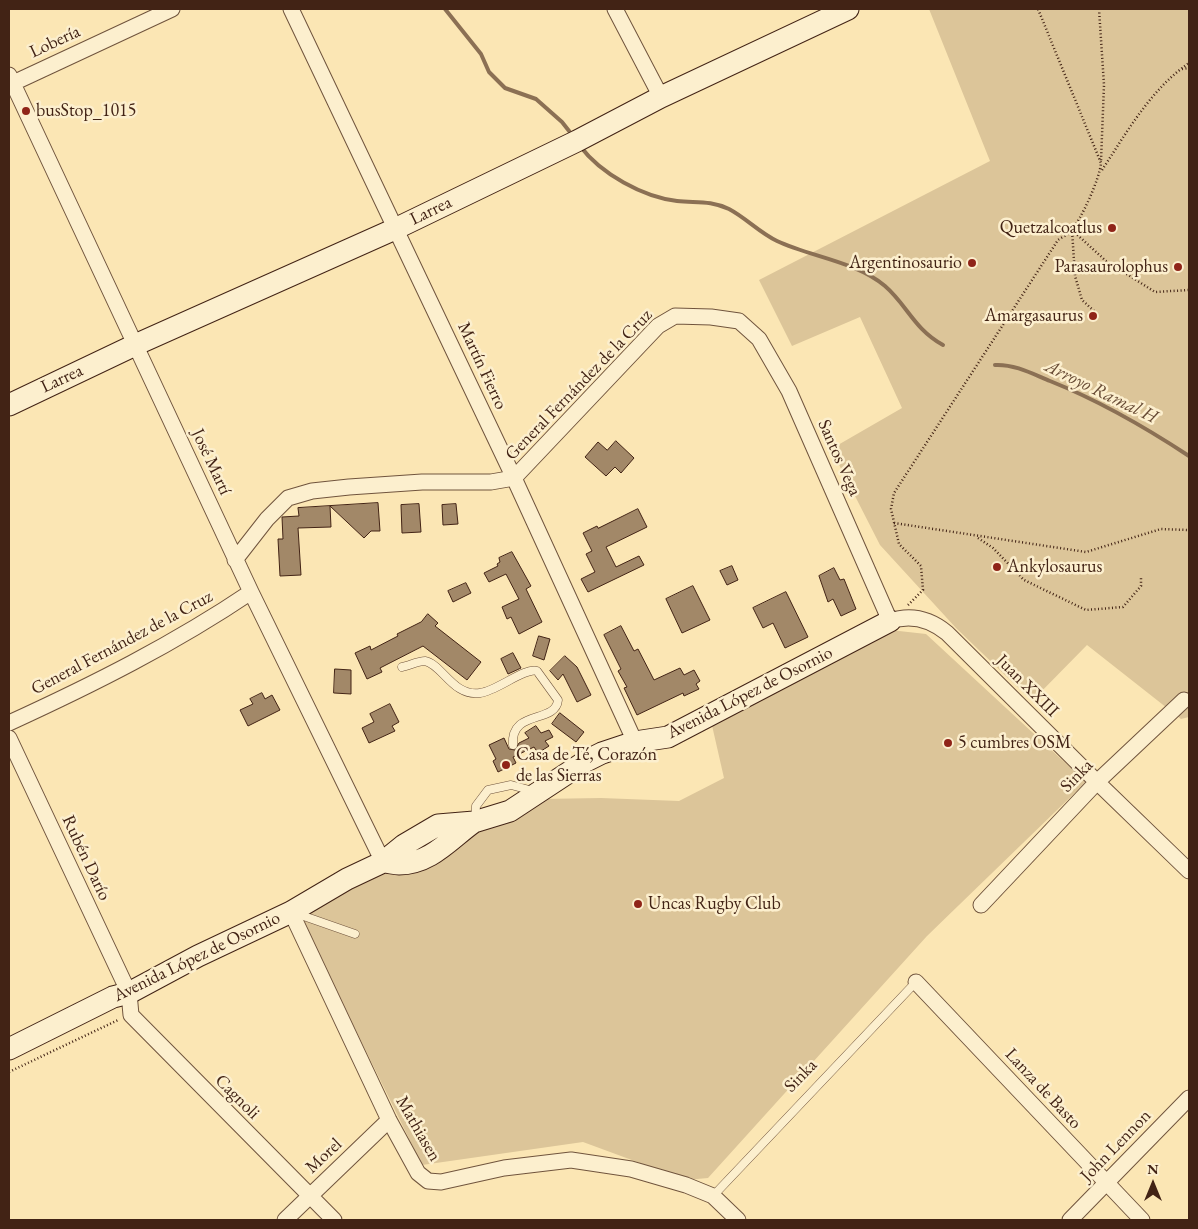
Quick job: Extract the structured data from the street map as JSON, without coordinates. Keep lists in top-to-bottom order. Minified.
{"streets":{"street":["Lobería","Larrea","Martín Fierro","General Fernández de la Cruz","Santos Vega","José Martí","Juan XXIII","Avenida López de Osornio","Sinka","Rubén Darío","Lanza de Basto","Cagnoli","Mathiasen","John Lennon","Morel"]},"crossings":[["Lobería","José Martí"],["Larrea","Martín Fierro"],["Larrea","José Martí"],["Martín Fierro","General Fernández de la Cruz"],["Martín Fierro","Avenida López de Osornio"],["General Fernández de la Cruz","Santos Vega"],["General Fernández de la Cruz","José Martí"],["Santos Vega","Juan XXIII"],["Santos Vega","Avenida López de Osornio"],["José Martí","Avenida López de Osornio"],["Juan XXIII","Avenida López de Osornio"],["Juan XXIII","Sinka"],["Avenida López de Osornio","Rubén Darío"],["Avenida López de Osornio","Mathiasen"],["Sinka","Lanza de Basto"],["Sinka","Mathiasen"],["Lanza de Basto","John Lennon"],["Cagnoli","Morel"],["Mathiasen","Morel"]],"water":["Arroyo Ramal H"],"places":["busStop_1015","Quetzalcoatlus","Argentinosaurio","Parasaurolophus","Amargasaurus","Ankylosaurus","5 cumbres OSM","Casa de Té, Corazón de las Sierras","Uncas Rugby Club"],"north":"top"}
